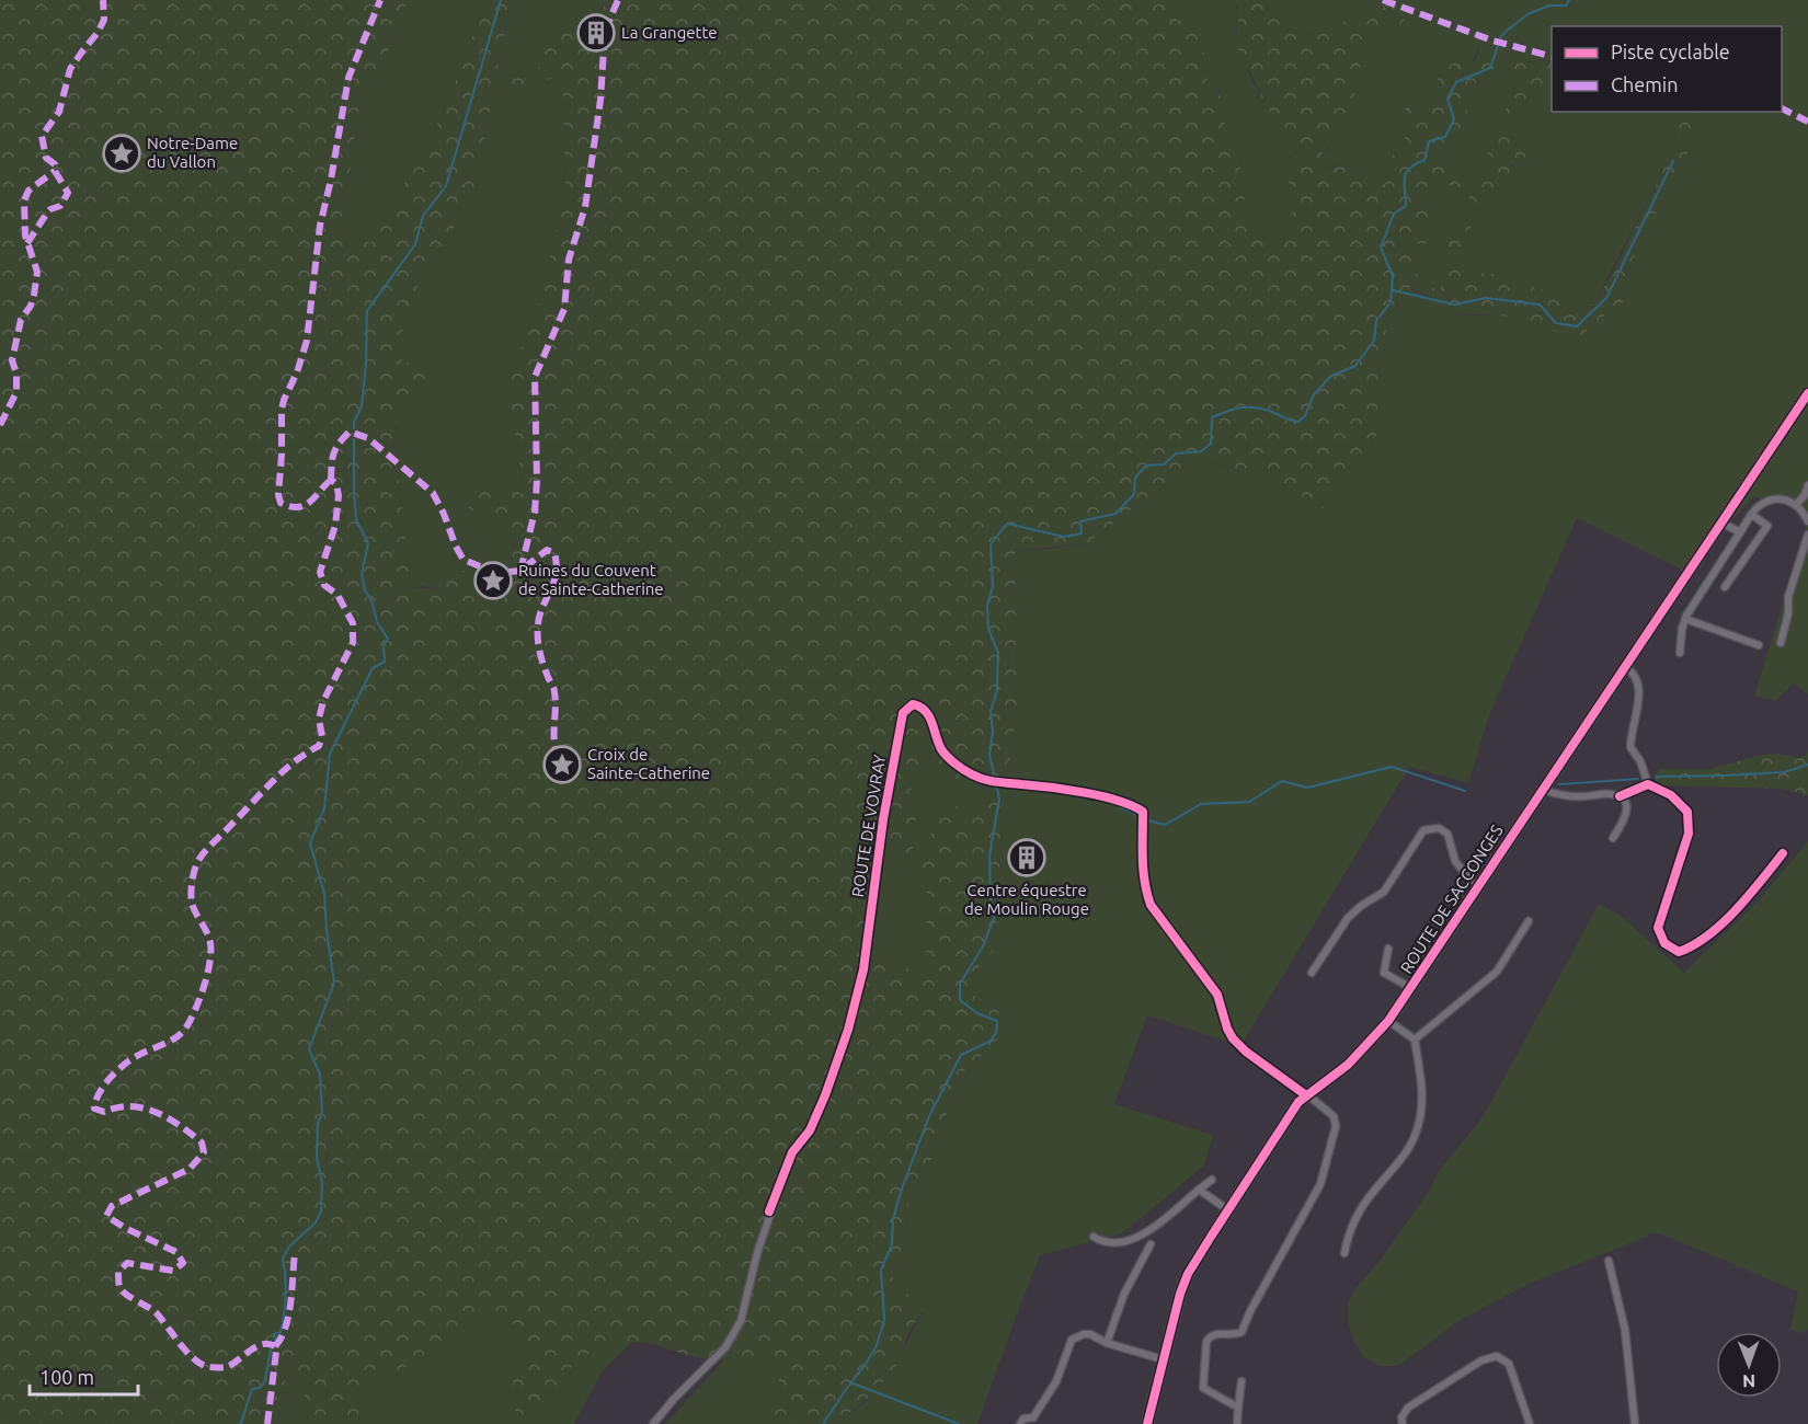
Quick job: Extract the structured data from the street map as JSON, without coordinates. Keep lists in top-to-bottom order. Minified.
{"streets":{"street":["ROUTE DE VOVRAY","ROUTE DE SACCONGES"]},"crossings":[["ROUTE DE VOVRAY","ROUTE DE SACCONGES"]],"places":{"building":["La Grangette","Centre équestre de Moulin Rouge"],"place":["Notre-Dame du Vallon","Ruines du Couvent de Sainte-Catherine","Croix de Sainte-Catherine"]},"legend":["Piste cyclable","Chemin"],"scale_bar":"100 m","north":"bottom"}
